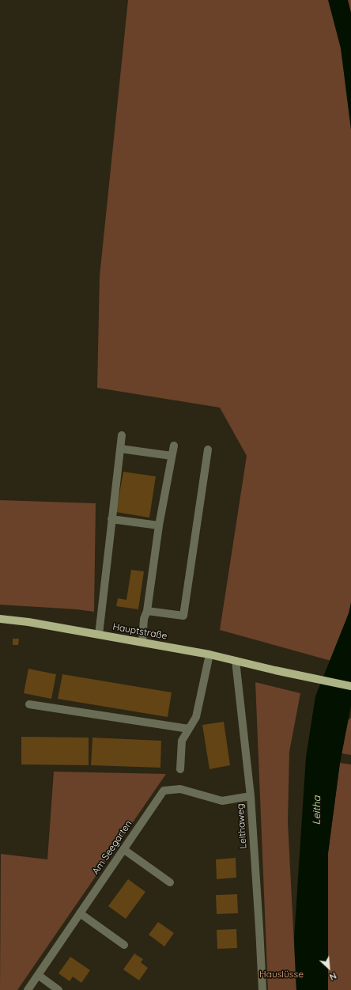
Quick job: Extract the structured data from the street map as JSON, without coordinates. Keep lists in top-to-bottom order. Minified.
{"streets":{"main road":["Hauptstraße"],"street":["Leithaweg","Am Seegarten"]},"crossings":[["Hauptstraße","Leithaweg"],["Leithaweg","Am Seegarten"]],"water":["Leitha"],"parks":["Hauslüsse"],"north":"bottom right"}
